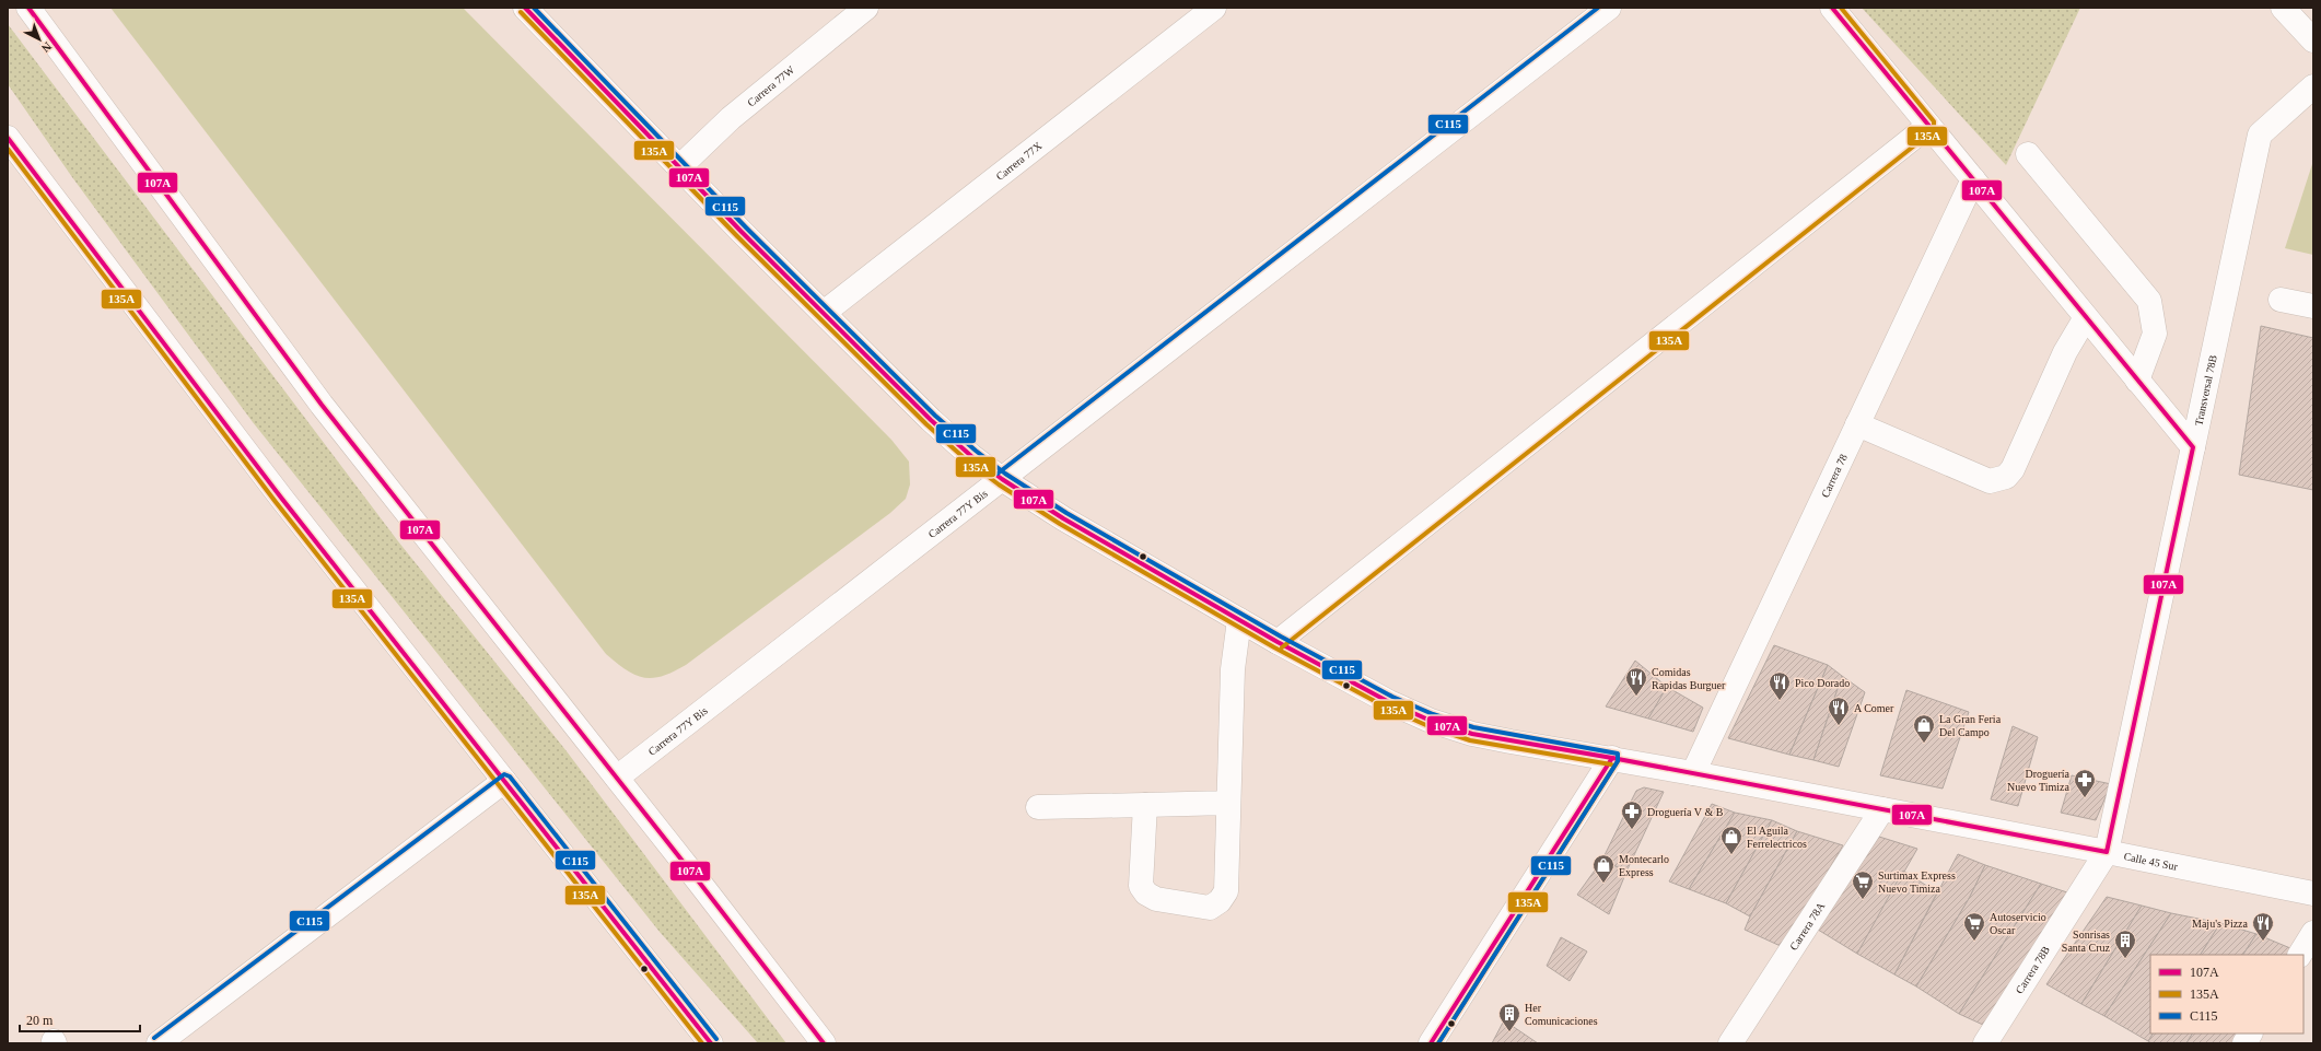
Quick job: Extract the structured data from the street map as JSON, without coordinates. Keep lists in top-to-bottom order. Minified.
{"streets":{"street":["Carrera 77W","Carrera 77X","Transversal 78B","Carrera 78","Carrera 77Y Bis","Calle 45 Sur","Carrera 78A","Carrera 78B"]},"crossings":[["Carrera 77W","Calle 45 Sur"],["Carrera 77X","Calle 45 Sur"],["Transversal 78B","Calle 45 Sur"],["Transversal 78B","Carrera 78B"],["Carrera 78","Calle 45 Sur"],["Carrera 77Y Bis","Calle 45 Sur"],["Calle 45 Sur","Carrera 78A"],["Calle 45 Sur","Carrera 78B"]],"places":{"restaurant":["Comidas Rapidas Burguer","Pico Dorado","A Comer","Maju's Pizza"],"shop":["La Gran Feria Del Campo","El Aguila Ferrelectricos","Montecarlo Express"],"pharmacy":["Droguería Nuevo Timiza","Droguería V & B"],"supermarket":["Surtimax Express Nuevo Timiza","Autoservicio Oscar"],"building":["Sonrisas Santa Cruz","Her Comunicaciones"]},"lines":["transit line 107A","transit line 135A","transit line C115"],"legend":["107A","135A","C115"],"scale_bar":"20 m","north":"bottom right"}
